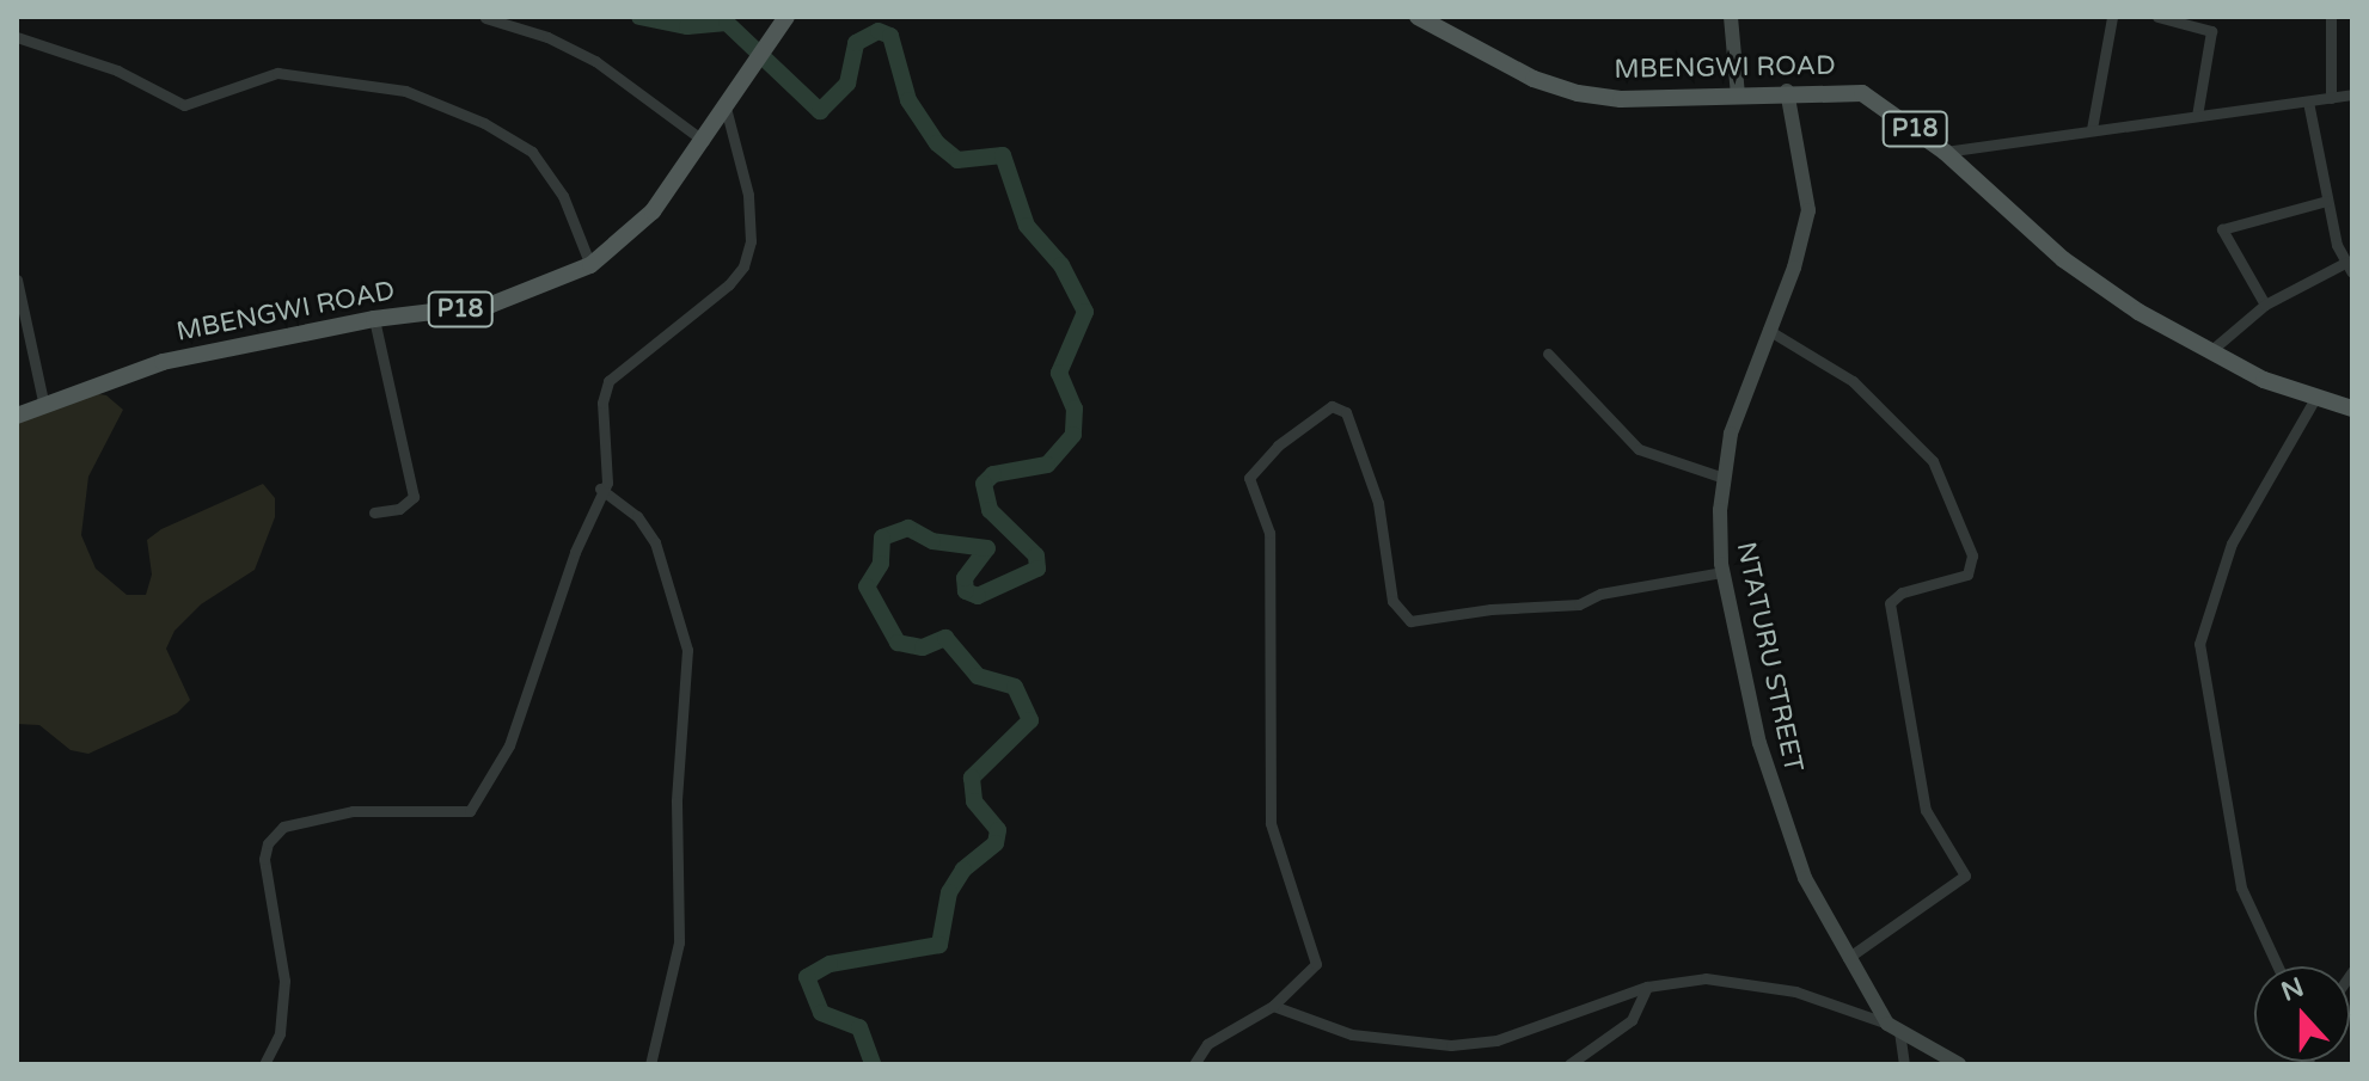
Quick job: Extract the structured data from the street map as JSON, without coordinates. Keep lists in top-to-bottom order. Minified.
{"streets":{"main road":["MBENGWI ROAD","P18"],"street":["NTATURU STREET"]},"crossings":[["MBENGWI ROAD","NTATURU STREET"]],"north":"top"}
